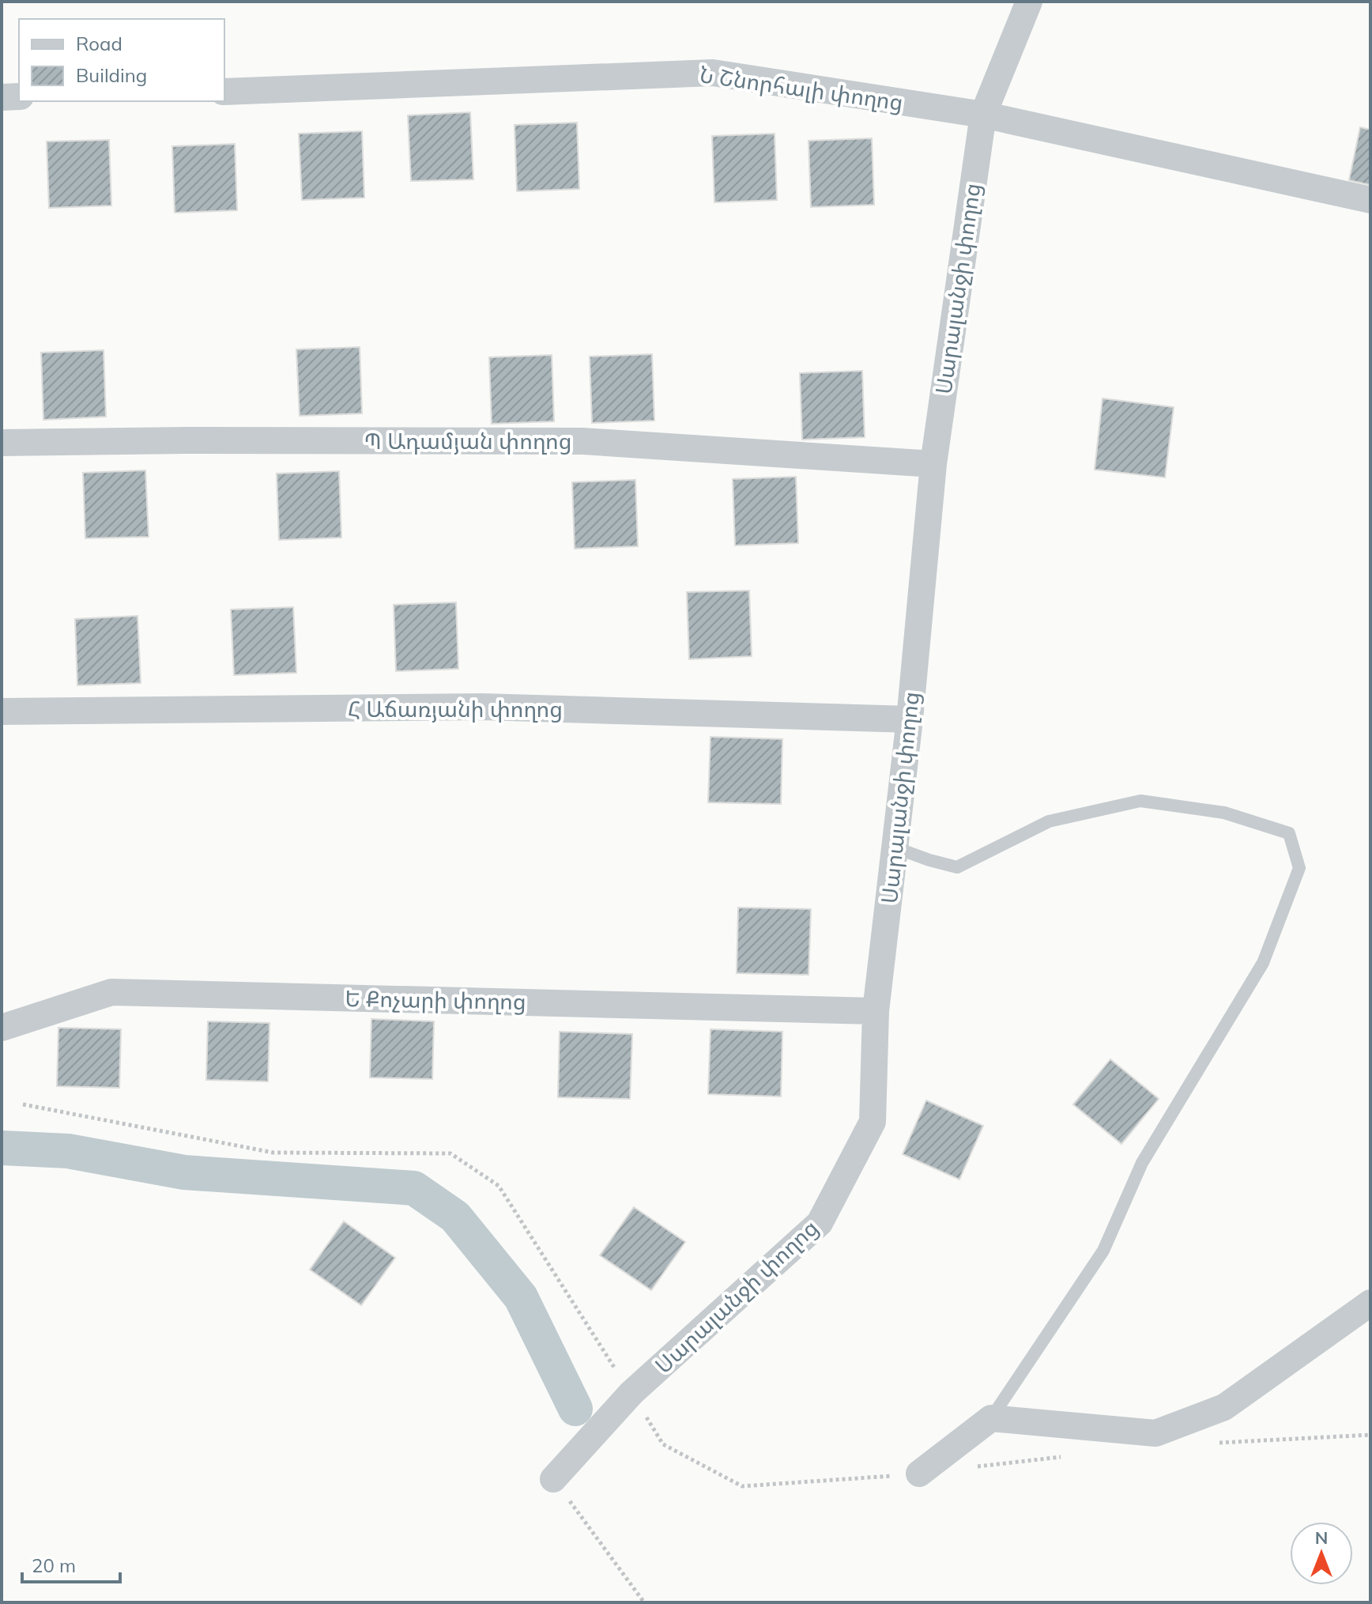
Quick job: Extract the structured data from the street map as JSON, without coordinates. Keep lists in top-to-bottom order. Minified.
{"streets":{"street":["Ն Շնորհալի փողոց","Սարալանջի փողոց","Պ Ադամյան փողոց","Հ Աճառյանի փողոց","Ե Քոչարի փողոց"]},"crossings":[["Ն Շնորհալի փողոց","Սարալանջի փողոց"],["Սարալանջի փողոց","Պ Ադամյան փողոց"],["Սարալանջի փողոց","Հ Աճառյանի փողոց"],["Սարալանջի փողոց","Ե Քոչարի փողոց"]],"legend":["Road","Building"],"scale_bar":"20 m","north":"top"}
